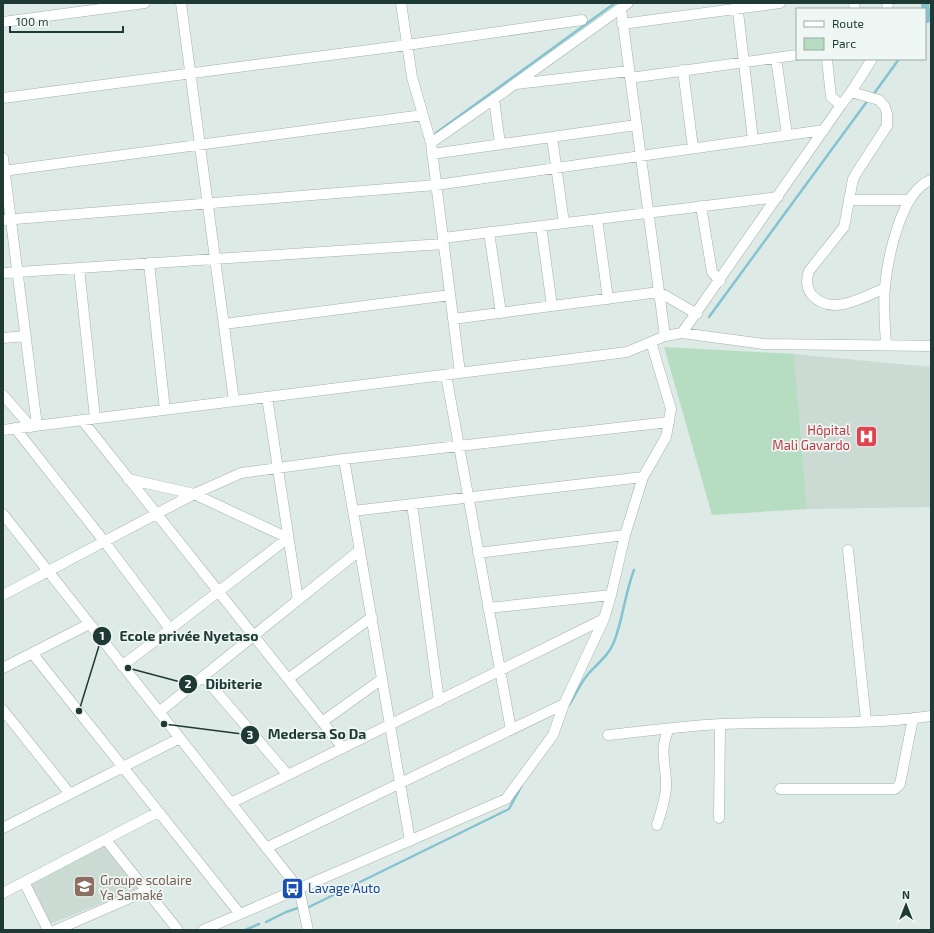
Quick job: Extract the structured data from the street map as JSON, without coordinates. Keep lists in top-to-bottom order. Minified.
{"places":{"hospital":["Hôpital Mali Gavardo"],"other":["Dibiterie","Ecole privée Nyetaso","Medersa So Da"],"school or university":["Groupe scolaire Ya Samaké"],"bus stop":["Lavage Auto"]},"legend":["Route","Parc"],"scale_bar":"100 m","north":"top"}
